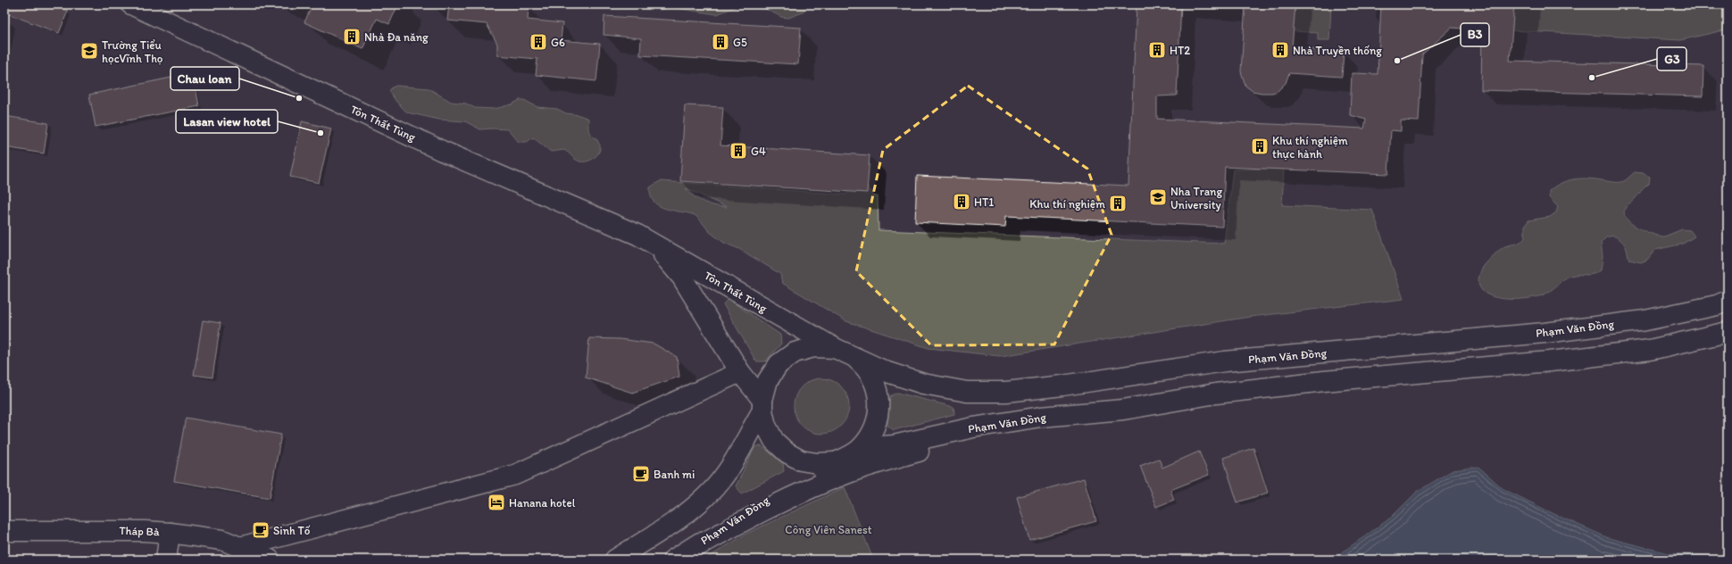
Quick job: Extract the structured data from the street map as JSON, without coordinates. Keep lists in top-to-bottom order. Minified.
{"streets":{"main road":["Tôn Thất Tùng","Phạm Văn Đồng","Tháp Bà"]},"crossings":[["Tôn Thất Tùng","Phạm Văn Đồng"]],"parks":["Công Viên Sanest"],"places":{"building":["Nhà Đa năng","G6","G5","HT2","Nhà Truyền thống","Khu thí nghiệm thực hành","G4","HT1","Khu thí nghiệm"],"school or university":["Trường Tiểu họcVĩnh Thọ","Nha Trang University"],"other":["B3","G3","Chau loan","Lasan view hotel"],"cafe":["Banh mi","Sinh Tố"],"hotel":["Hanana hotel"]}}
